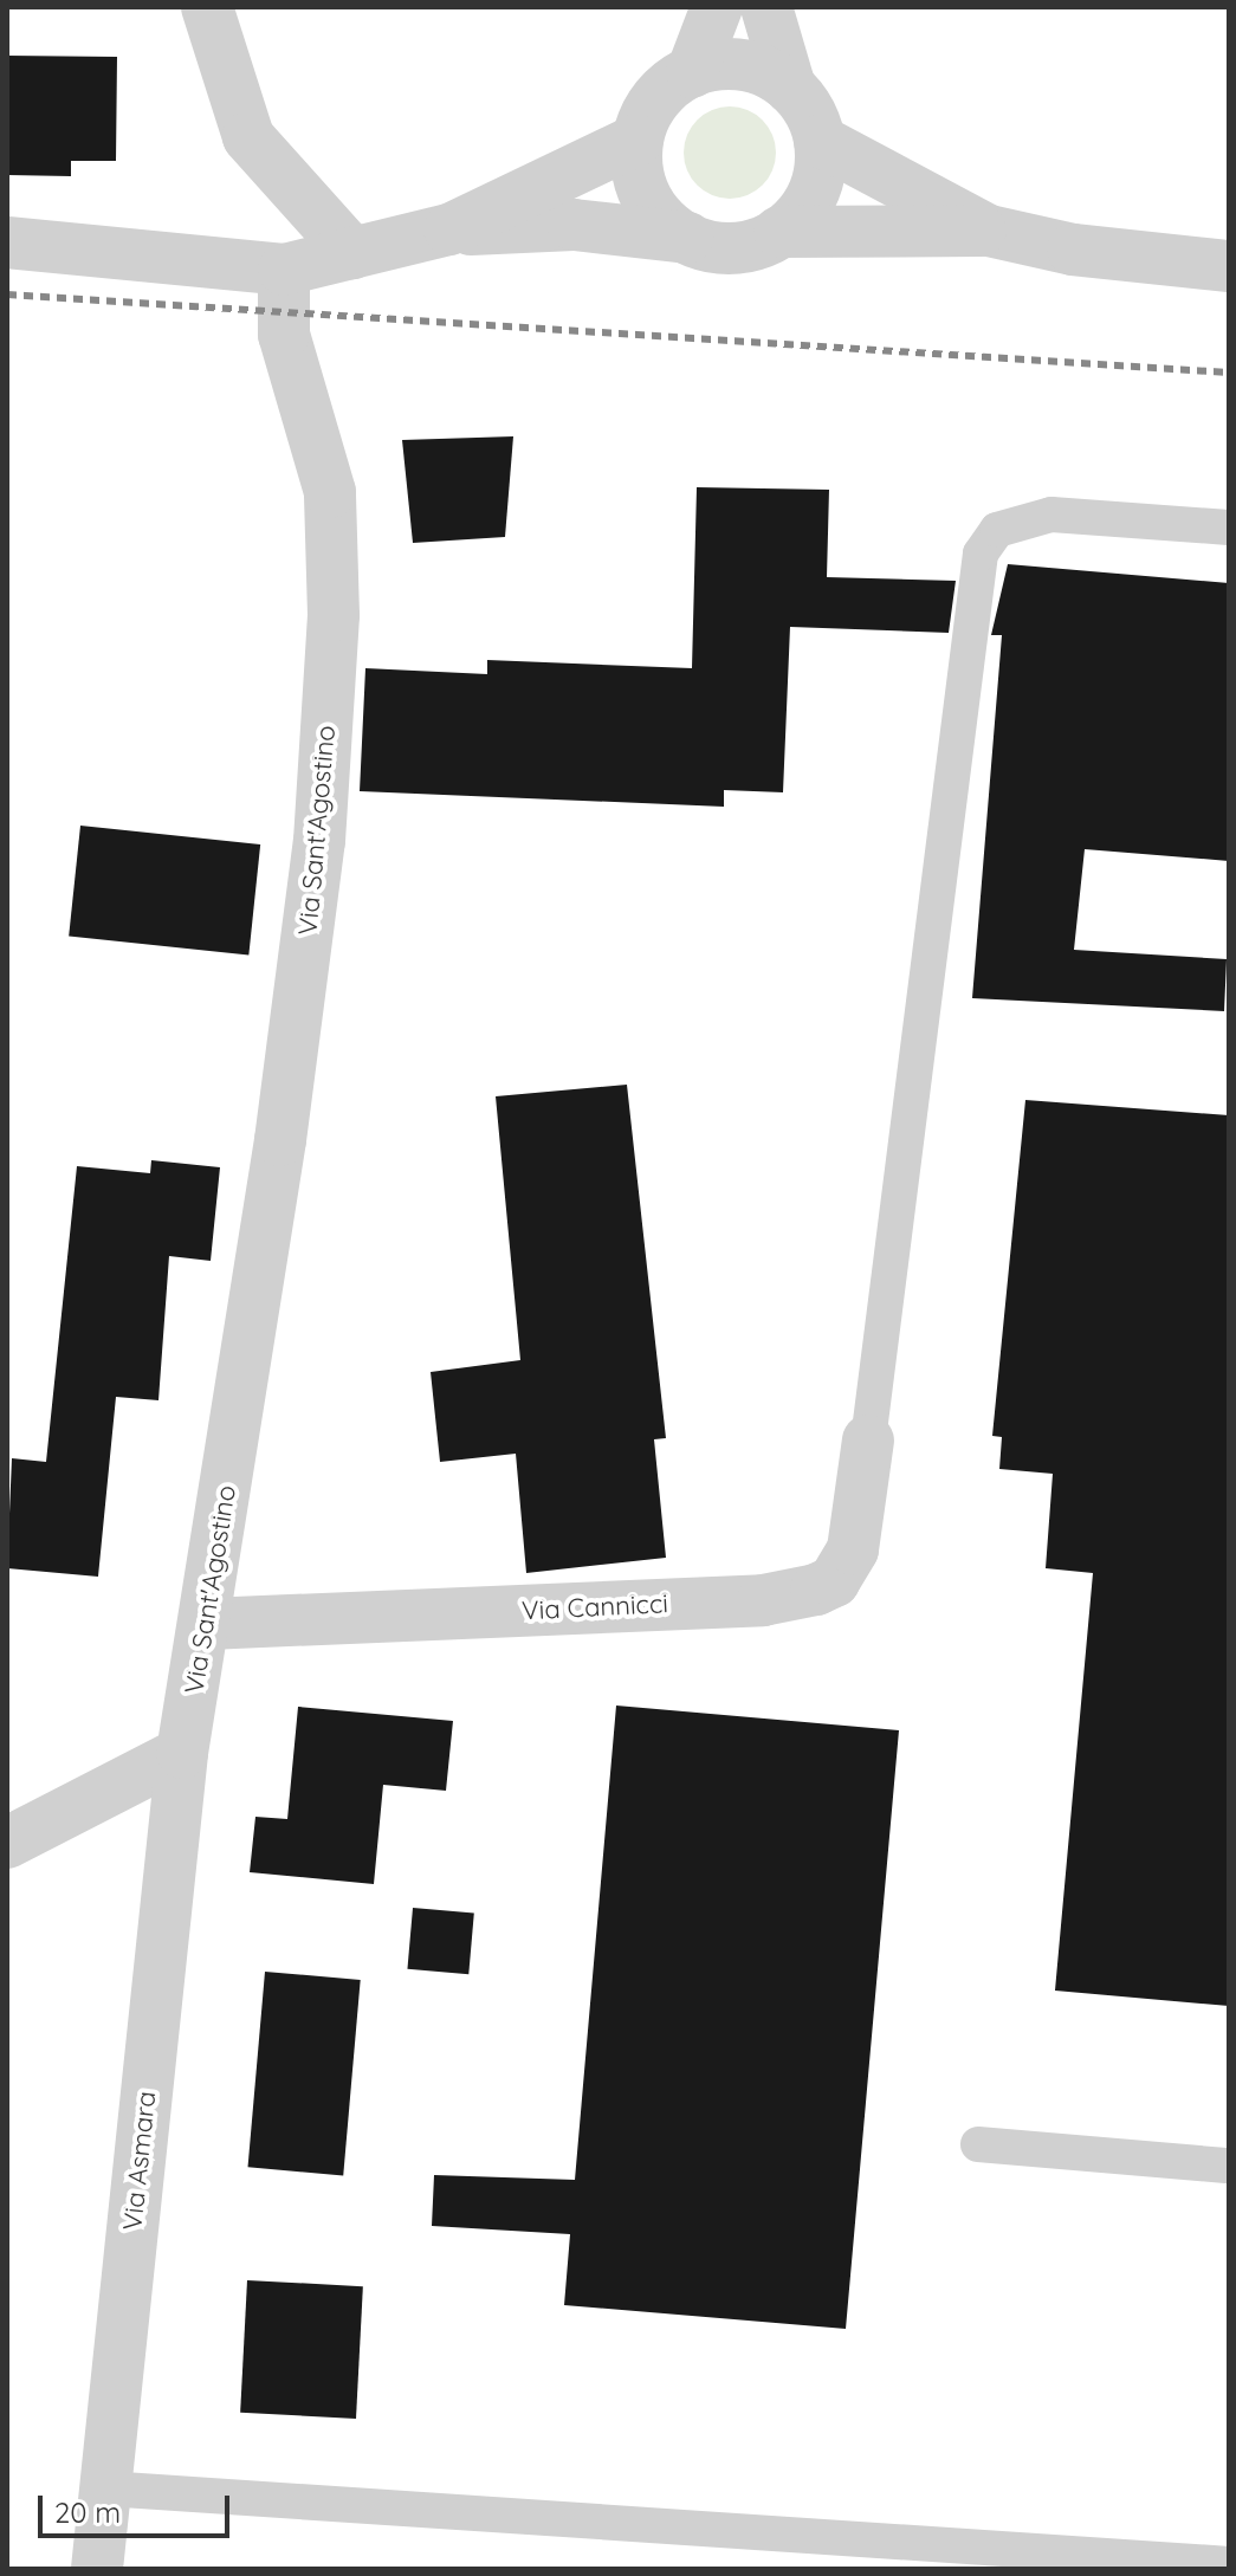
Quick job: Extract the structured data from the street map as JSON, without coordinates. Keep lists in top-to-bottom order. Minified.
{"streets":{"street":["Via Sant'Agostino","Via Cannicci","Via Asmara"]},"crossings":[["Via Sant'Agostino","Via Cannicci"],["Via Sant'Agostino","Via Asmara"]],"scale_bar":"20 m"}
